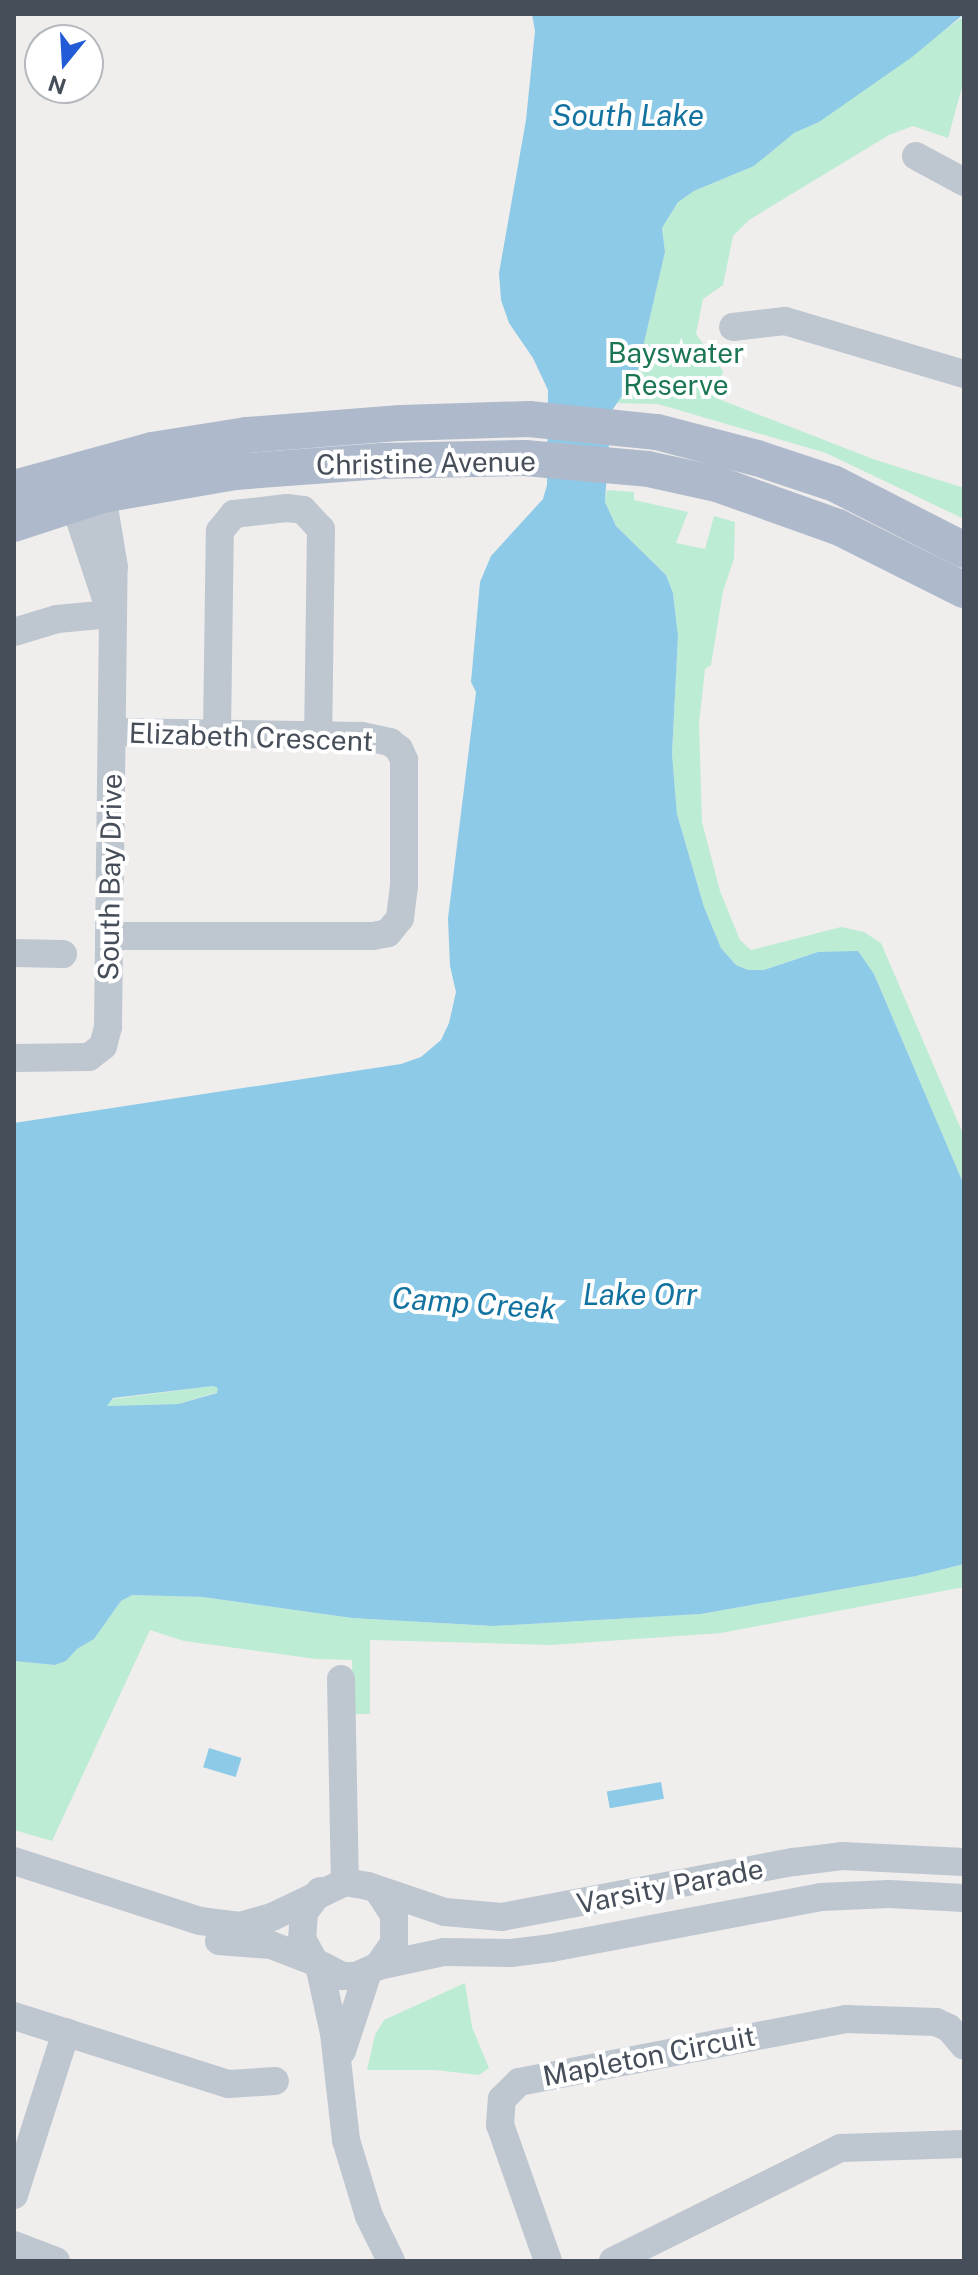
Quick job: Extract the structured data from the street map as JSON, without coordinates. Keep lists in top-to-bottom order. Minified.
{"streets":{"main road":["Christine Avenue"],"street":["Elizabeth Crescent","South Bay Drive","Varsity Parade","Mapleton Circuit"]},"crossings":[["Christine Avenue","South Bay Drive"],["Elizabeth Crescent","South Bay Drive"]],"water":["South Lake","Lake Orr","Camp Creek"],"parks":["Bayswater Reserve"],"north":"bottom"}
